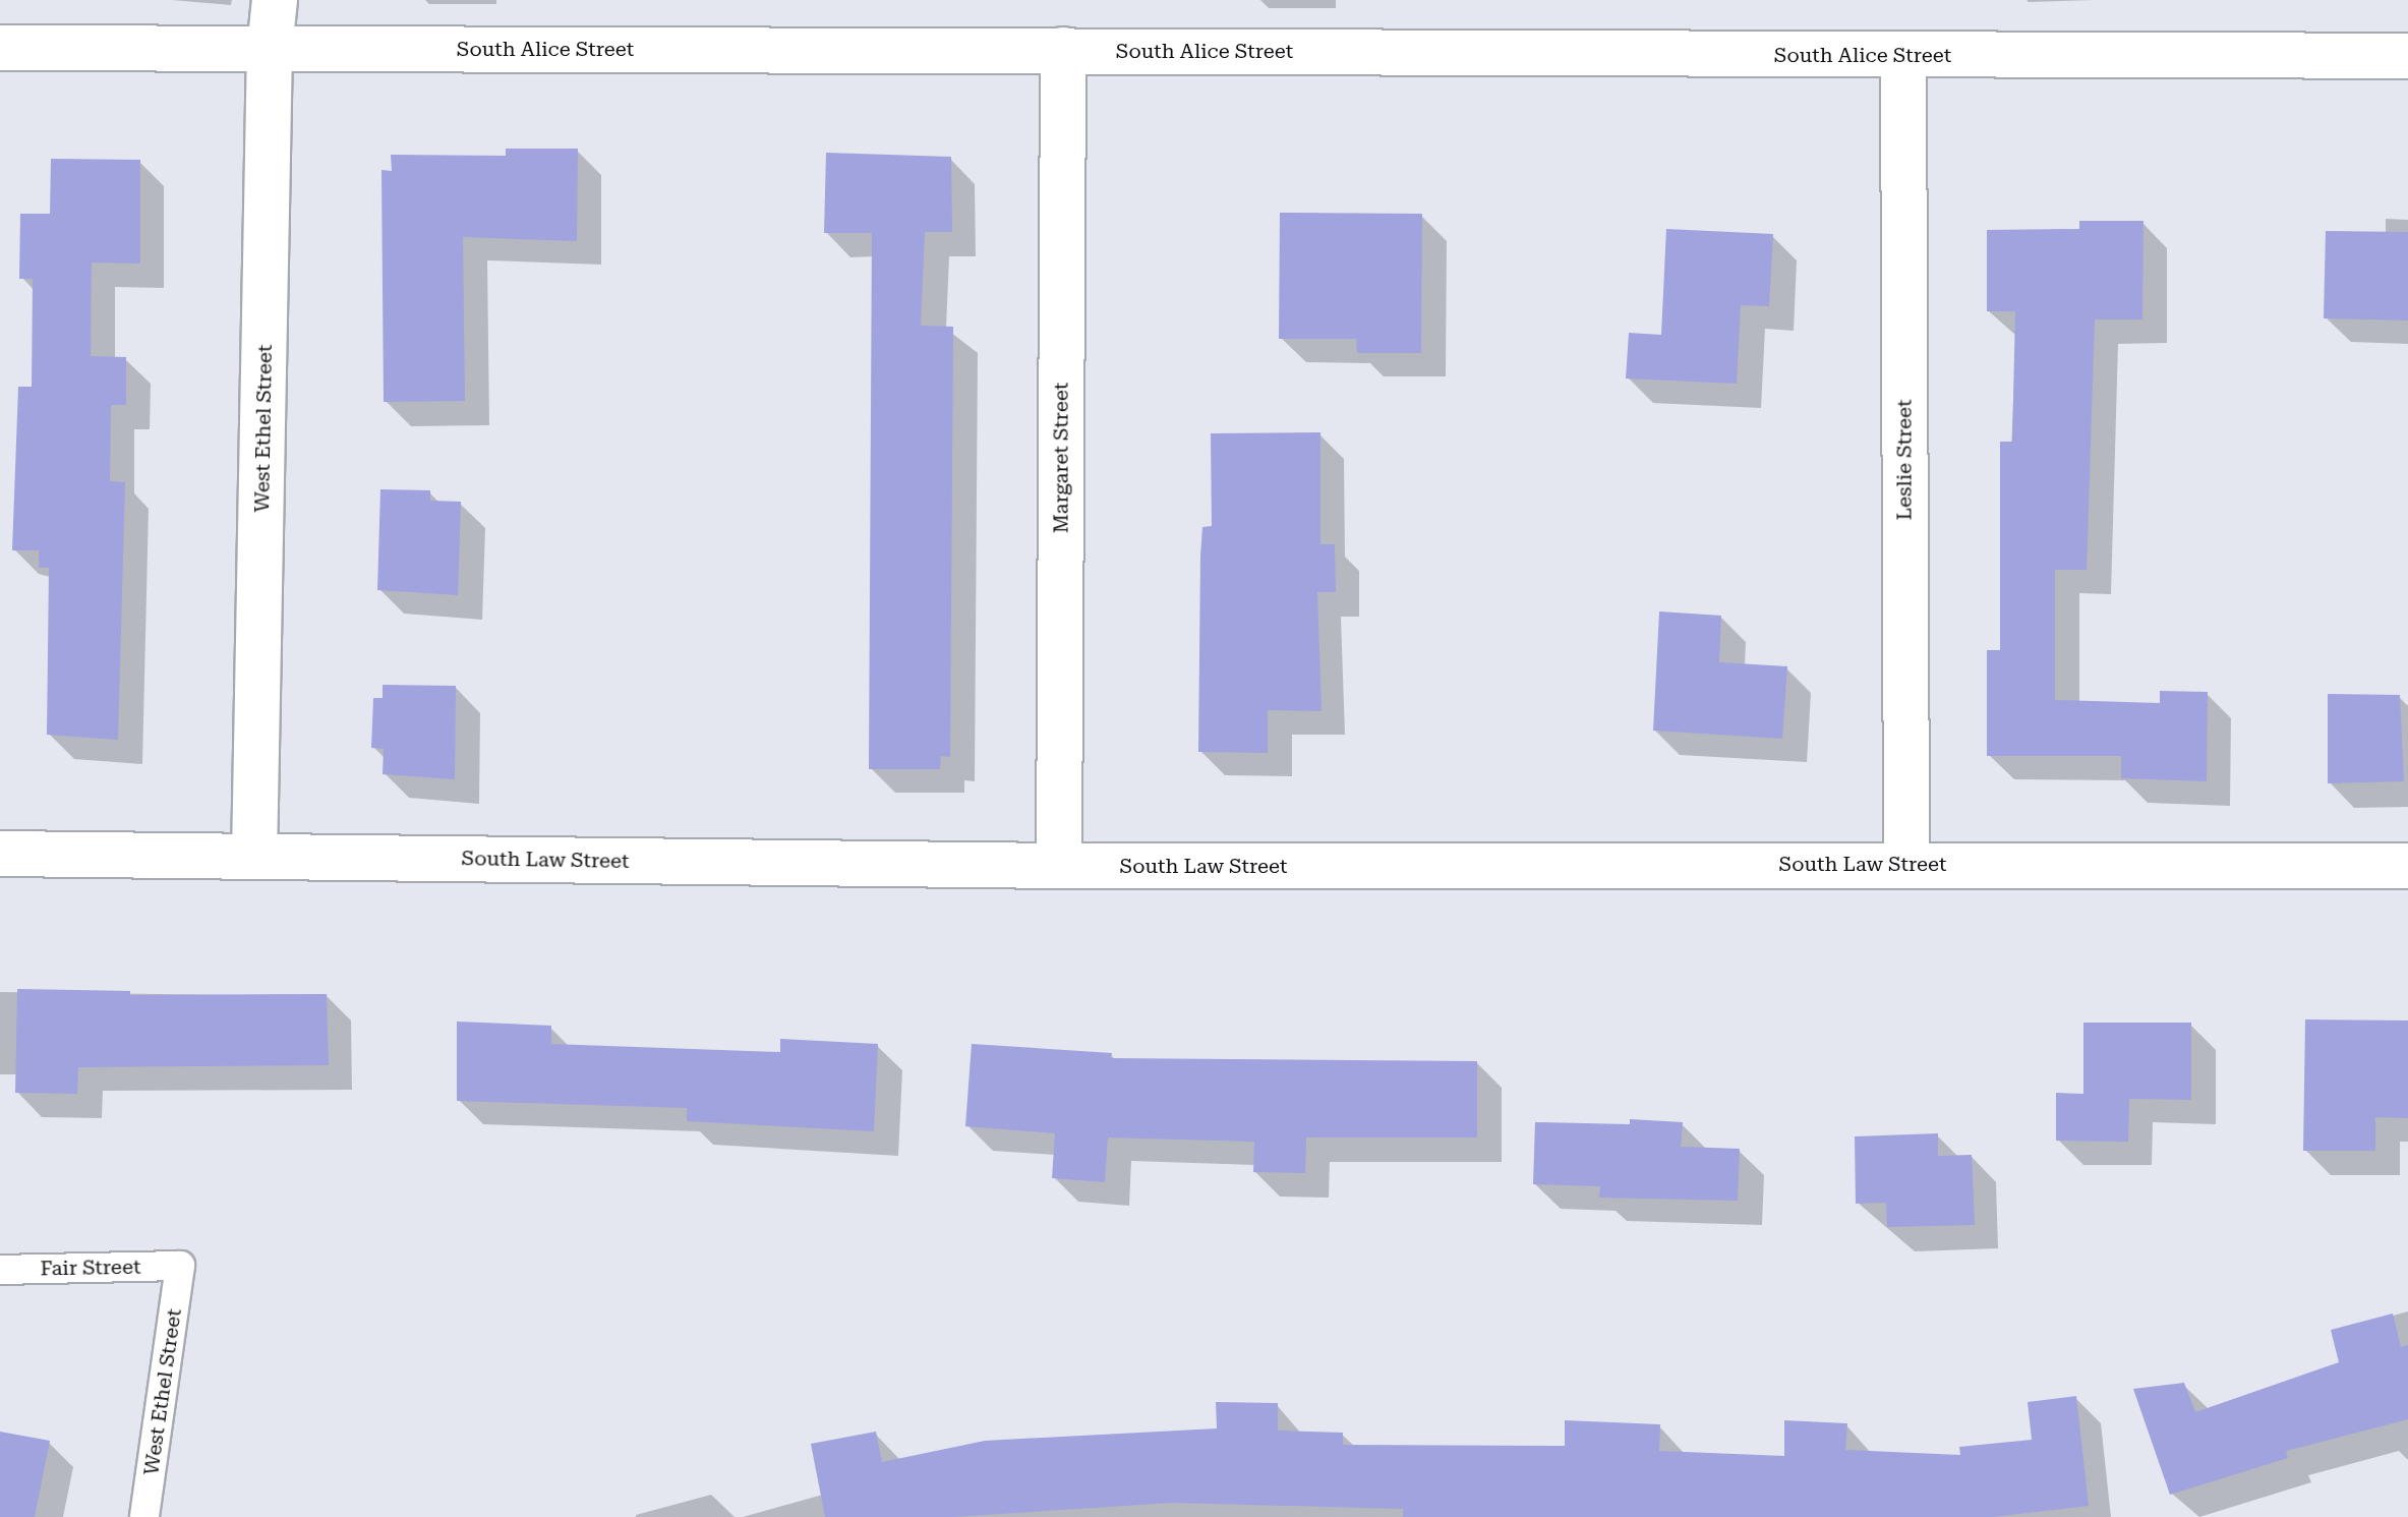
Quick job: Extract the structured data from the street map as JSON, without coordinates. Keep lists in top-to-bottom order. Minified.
{"streets":{"street":["South Alice Street","West Ethel Street","Margaret Street","Leslie Street","South Law Street"],"lane":["Fair Street"]},"crossings":[["South Alice Street","West Ethel Street"],["South Alice Street","Margaret Street"],["South Alice Street","Leslie Street"],["West Ethel Street","South Law Street"],["West Ethel Street","Fair Street"],["Margaret Street","South Law Street"],["Leslie Street","South Law Street"]]}
